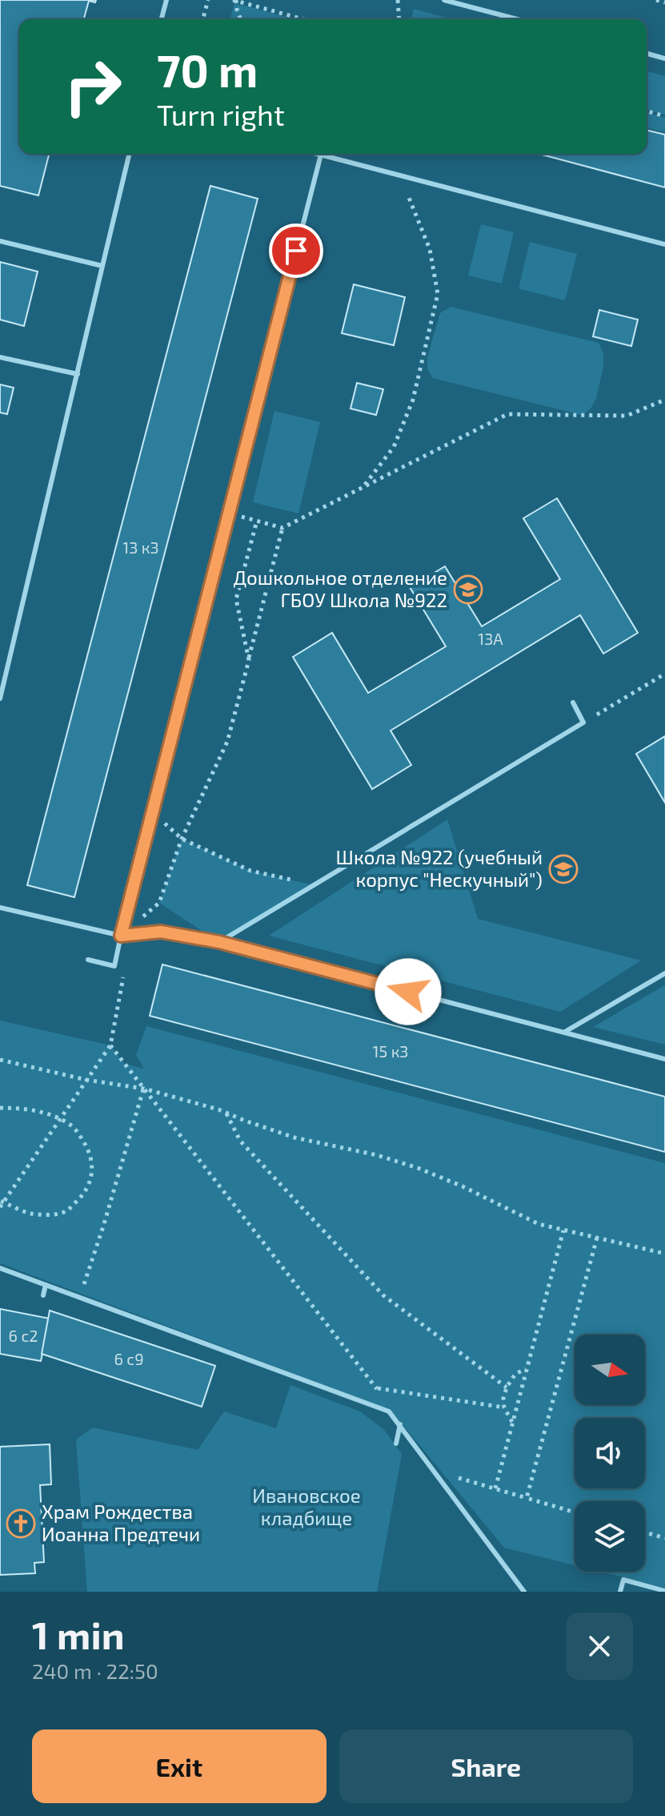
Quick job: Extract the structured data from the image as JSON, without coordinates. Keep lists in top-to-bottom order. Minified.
{"parks":["Ивановское кладбище"],"places":{"school or university":["Дошкольное отделение ГБОУ Школа №922","Школа №922 (учебный корпус \"Нескучный\")"],"church":["Храм Рождества Иоанна Предтечи"]},"house_numbers":["13 к3","13А","15 к3","6 с2","6 с9"],"north":"right","page":{"turn":["70 m","Turn right"],"heading":["1 min","240 m · 22:50"],"buttons":["Exit","Share"]}}
